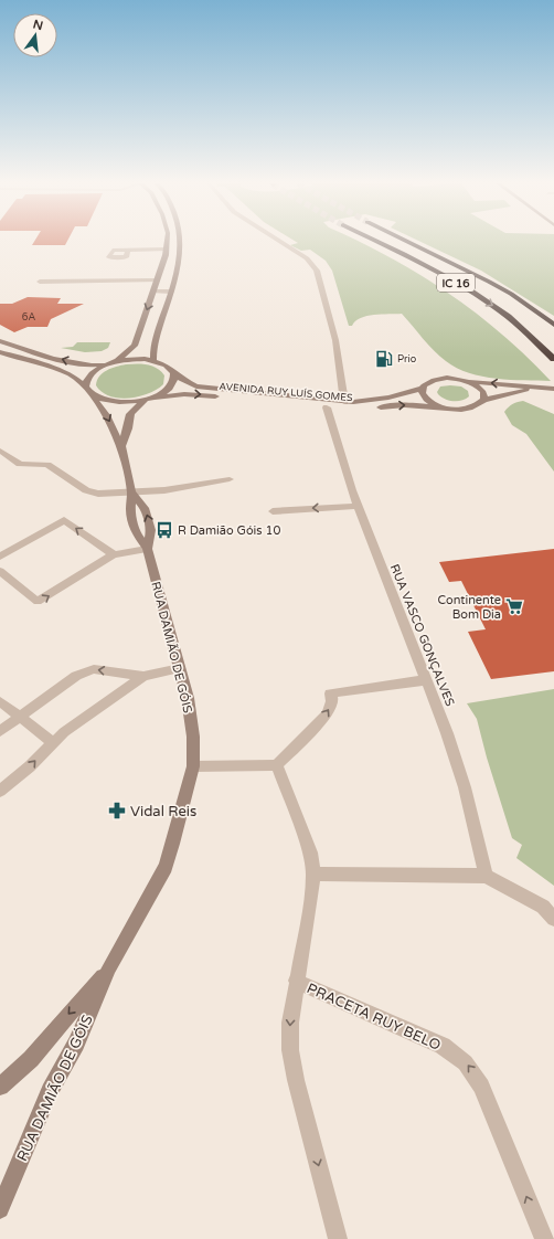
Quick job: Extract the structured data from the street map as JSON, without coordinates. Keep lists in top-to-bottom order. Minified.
{"streets":{"highway":["IC 16"],"street":["AVENIDA RUY LUÍS GOMES","RUA VASCO GONÇALVES","RUA DAMIÃO DE GÓIS","PRACETA RUY BELO"]},"crossings":[["AVENIDA RUY LUÍS GOMES","RUA VASCO GONÇALVES"],["AVENIDA RUY LUÍS GOMES","RUA DAMIÃO DE GÓIS"]],"places":{"fuel station":["Prio"],"bus stop":["R Damião Góis 10"],"supermarket":["Continente Bom Dia"],"pharmacy":["Vidal Reis"]},"house_numbers":["6A"],"north":"top"}
